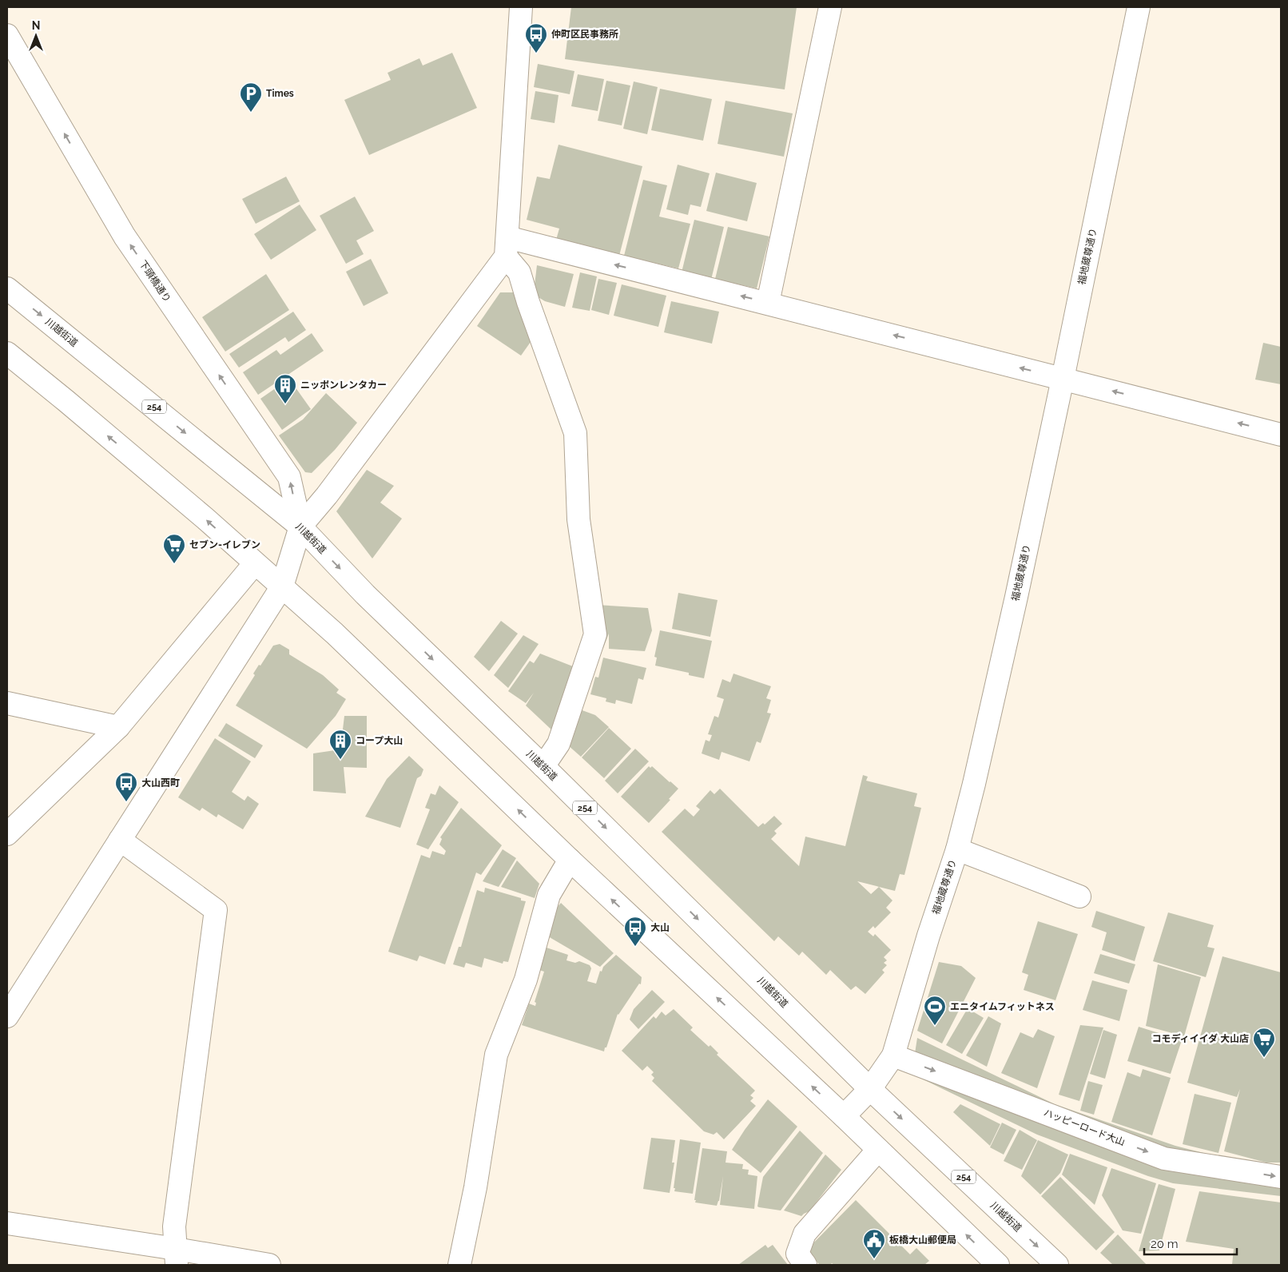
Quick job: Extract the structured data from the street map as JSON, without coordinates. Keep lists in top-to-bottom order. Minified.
{"streets":{"main road":["福地蔵尊通り","下頭橋通り","川越街道","254","ハッピーロード大山"]},"crossings":[["福地蔵尊通り","川越街道"],["福地蔵尊通り","ハッピーロード大山"],["下頭橋通り","川越街道"]],"one_way":["ハッピーロード大山"],"places":{"bus stop":["仲町区民事務所","大山西町","大山"],"parking":["Times"],"building":["ニッポンレンタカー","コープ大山"],"supermarket":["セブン-イレブン","コモディイイダ 大山店"],"sports":["エニタイムフィットネス"],"public building":["板橋大山郵便局"]},"scale_bar":"20 m","north":"top"}
